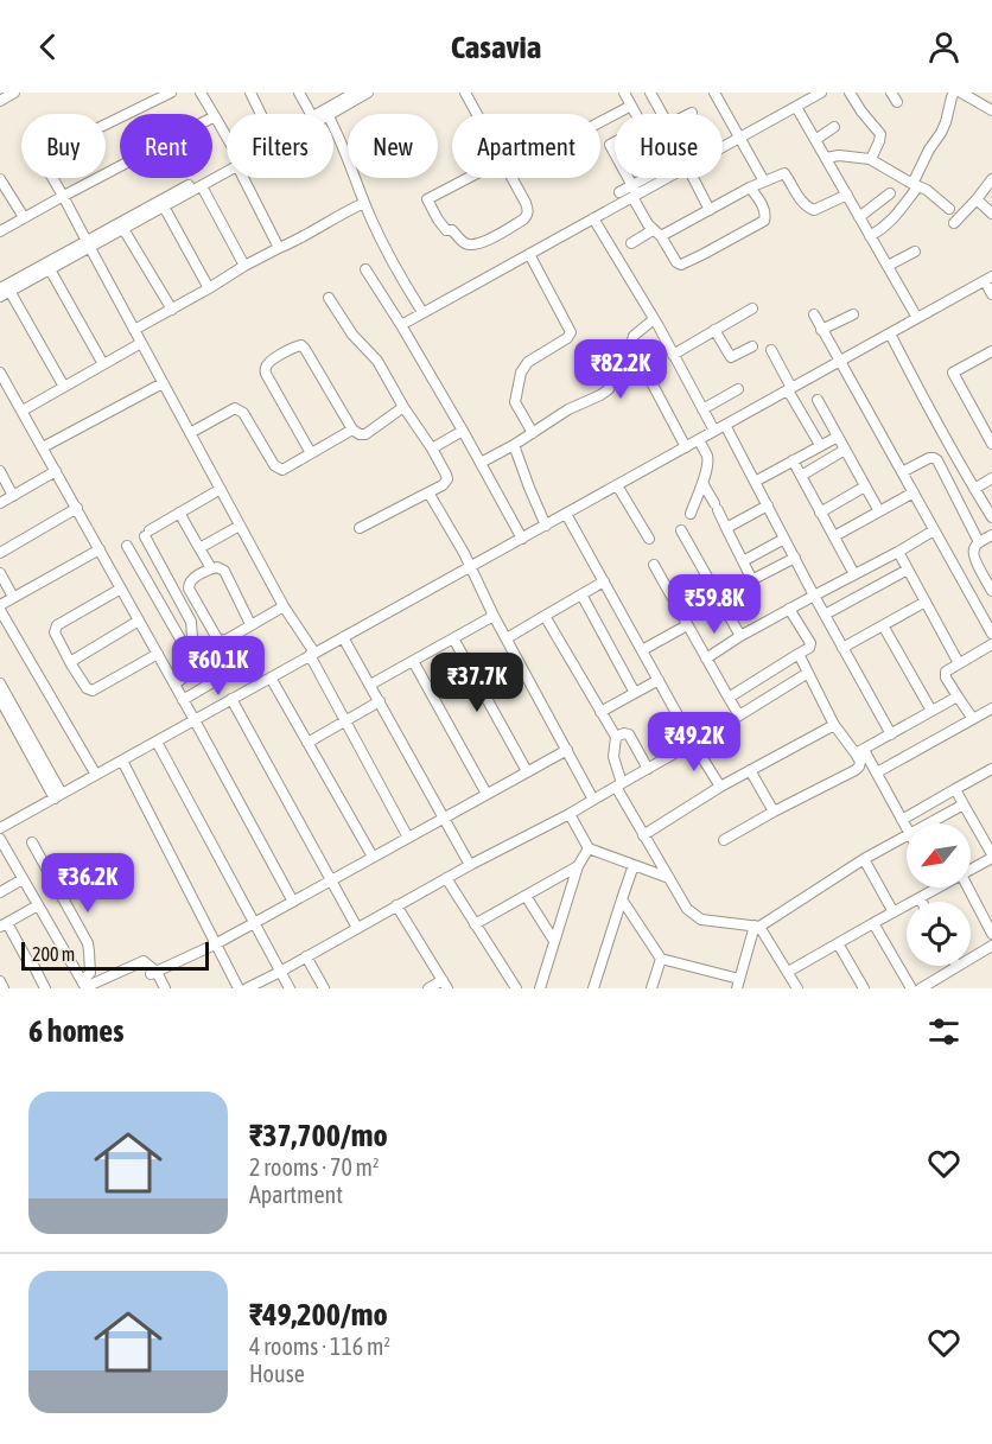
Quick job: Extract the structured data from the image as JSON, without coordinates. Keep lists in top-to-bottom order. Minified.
{"scale_bar":"200 m","north":"bottom left","page":{"header":"Casavia","chip":["Buy","Rent","Filters","New","Apartment","House"],"price":["₹82.2K","₹59.8K","₹60.1K","₹37.7K","₹49.2K","₹36.2K"],"scale":"200 m","heading":"6 homes","list":[{"name":"₹37,700/mo","note":"2 rooms · 70 m² · Apartment"},{"name":"₹49,200/mo","note":"4 rooms · 116 m² · House"}]}}
